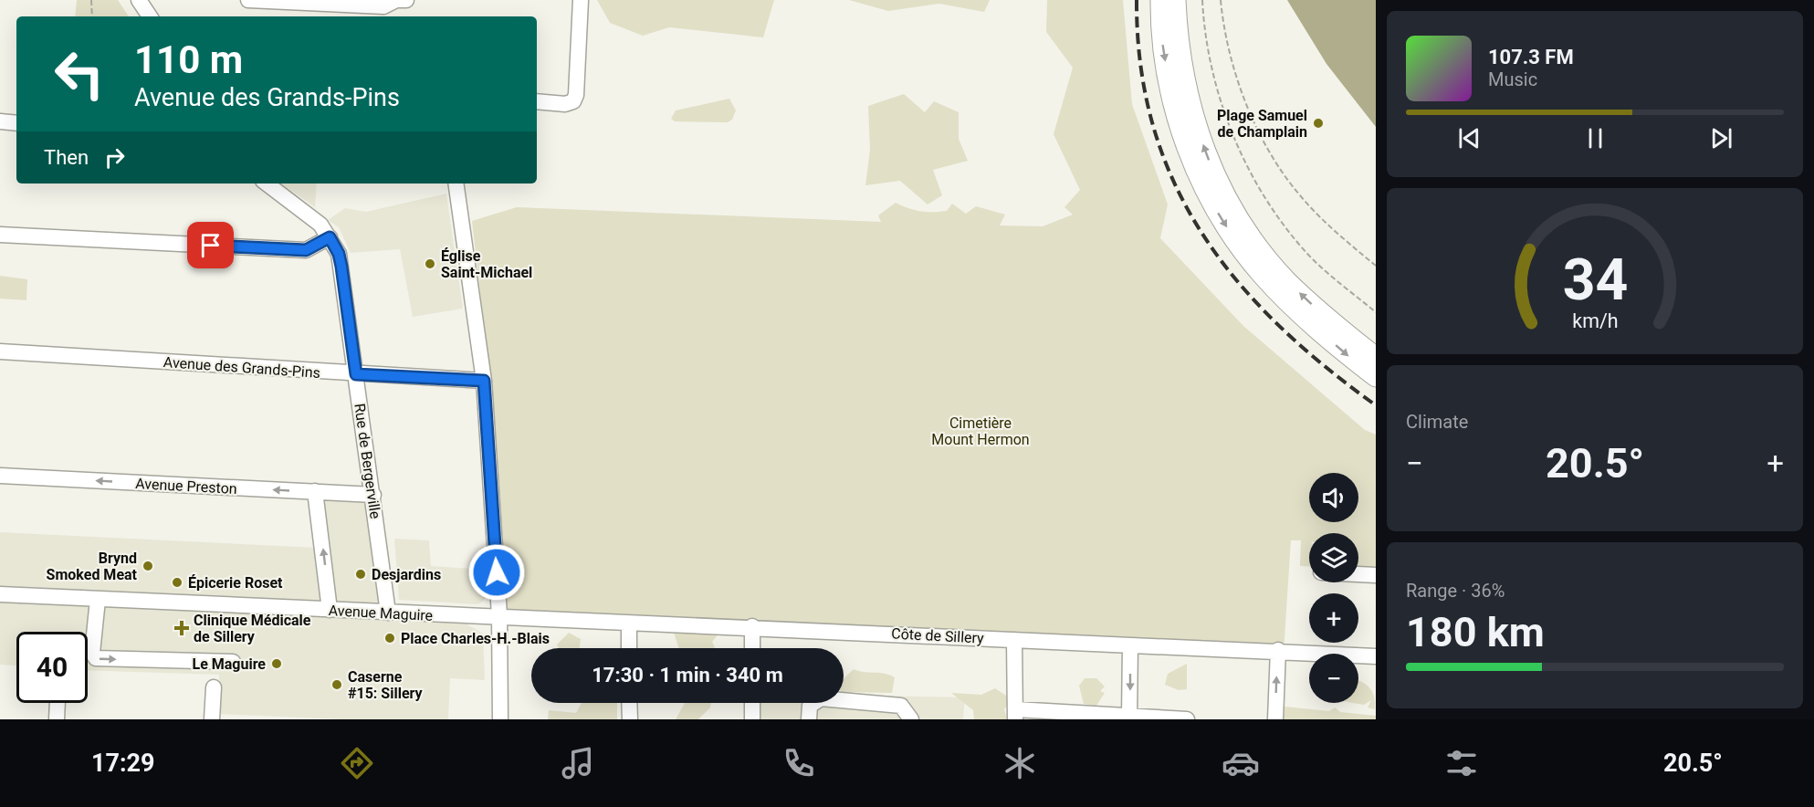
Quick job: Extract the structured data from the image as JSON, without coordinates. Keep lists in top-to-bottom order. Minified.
{"streets":{"street":["Avenue des Grands-Pins","Rue de Bergerville","Avenue Preston","Avenue Maguire","Côte de Sillery"]},"crossings":[["Avenue des Grands-Pins","Rue de Bergerville"],["Rue de Bergerville","Avenue Preston"],["Rue de Bergerville","Avenue Maguire"],["Avenue Maguire","Côte de Sillery"]],"one_way":["Avenue Preston"],"parks":["Cimetière Mount Hermon"],"places":{"other":["Plage Samuel de Champlain","Église Saint-Michael","Brynd Smoked Meat","Desjardins","Épicerie Roset","Place Charles-H.-Blais","Le Maguire","Caserne #15: Sillery"],"health":["Clinique Médicale de Sillery"]},"page":{"turn":["110 m","Avenue des Grands-Pins"],"song":["107.3 FM","Music"],"then":"Then","tile":["Climate",["Range · 36%","180 km"]],"heat":["−","20.5°","+"],"map_buttons":["+","−"],"limit":"40","trip":"17:30 · 1 min · 340 m","tabs":["17:29","20.5°"],"gauge":["34","km/h"]}}
